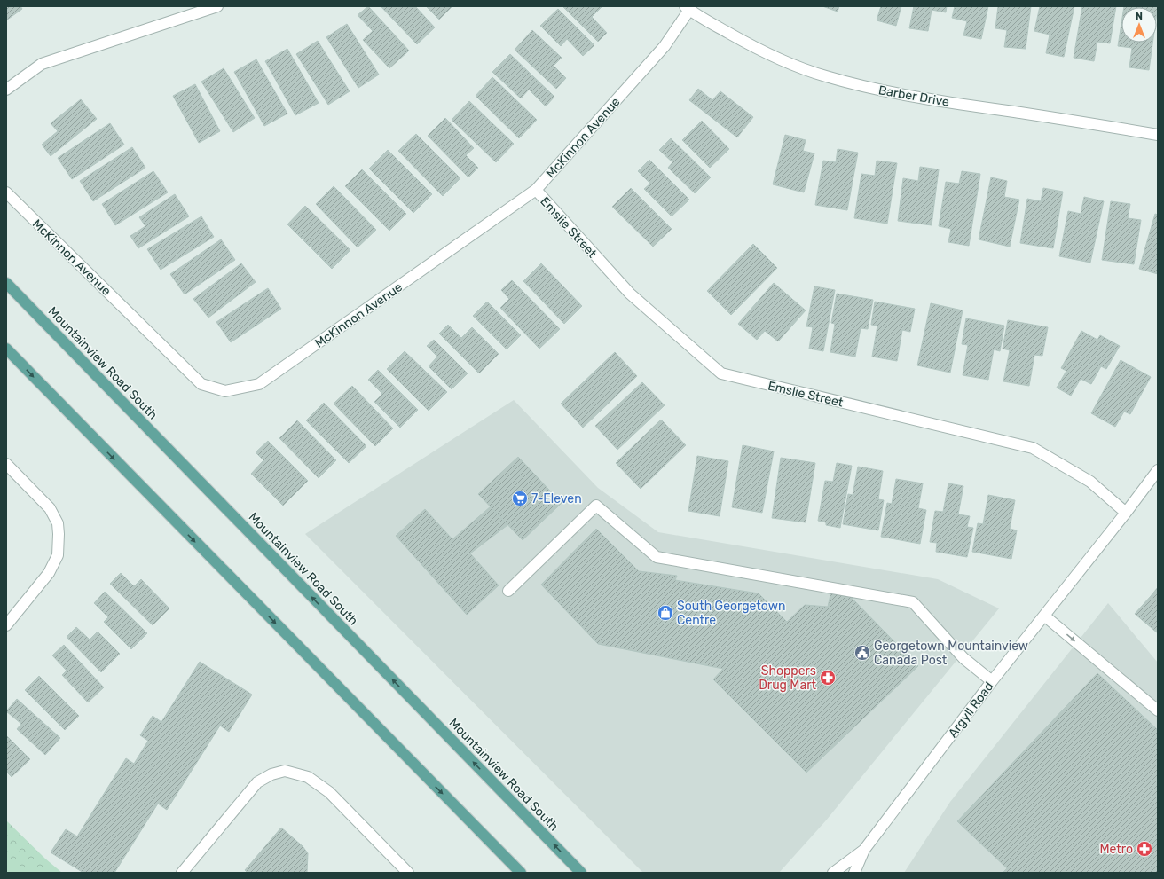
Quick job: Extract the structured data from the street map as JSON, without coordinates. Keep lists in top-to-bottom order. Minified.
{"streets":{"main road":["Mountainview Road South"],"street":["Barber Drive","McKinnon Avenue","Emslie Street","Argyll Road"]},"crossings":[["Barber Drive","McKinnon Avenue"],["McKinnon Avenue","Emslie Street"],["Emslie Street","Argyll Road"]],"places":{"supermarket":["7-Eleven"],"shop":["South Georgetown Centre"],"public building":["Georgetown Mountainview Canada Post"],"pharmacy":["Shoppers Drug Mart","Metro"]},"north":"top"}
